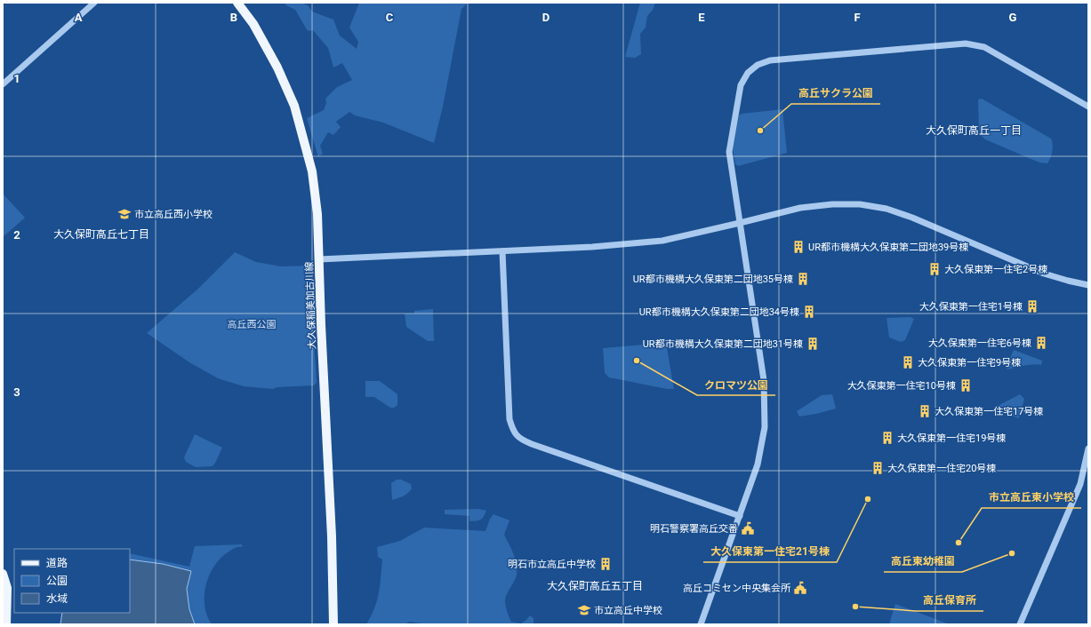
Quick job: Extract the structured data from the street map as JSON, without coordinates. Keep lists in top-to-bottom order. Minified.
{"streets":{"main road":["大久保稲美加古川線"]},"districts":["大久保町高丘一丁目","大久保町高丘七丁目","大久保町高丘五丁目"],"parks":["高丘西公園"],"places":{"other":["高丘サクラ公園","クロマツ公園","大久保東第一住宅21号棟","市立高丘東小学校","高丘東幼稚園","高丘保育所"],"school or university":["市立高丘西小学校","市立高丘中学校"],"building":["UR都市機構大久保東第二団地39号棟","大久保東第一住宅2号棟","UR都市機構大久保東第二団地35号棟","大久保東第一住宅1号棟","UR都市機構大久保東第二団地34号棟","大久保東第一住宅6号棟","UR都市機構大久保東第二団地31号棟","大久保東第一住宅9号棟","大久保東第一住宅10号棟","大久保東第一住宅17号棟","大久保東第一住宅19号棟","大久保東第一住宅20号棟","明石市立高丘中学校"],"public building":["明石警察署高丘交番","高丘コミセン中央集会所"]},"legend":["道路","公園","水域"],"grid":{"columns":["A","B","C","D","E","F","G"],"rows":["1","2","3"]}}
